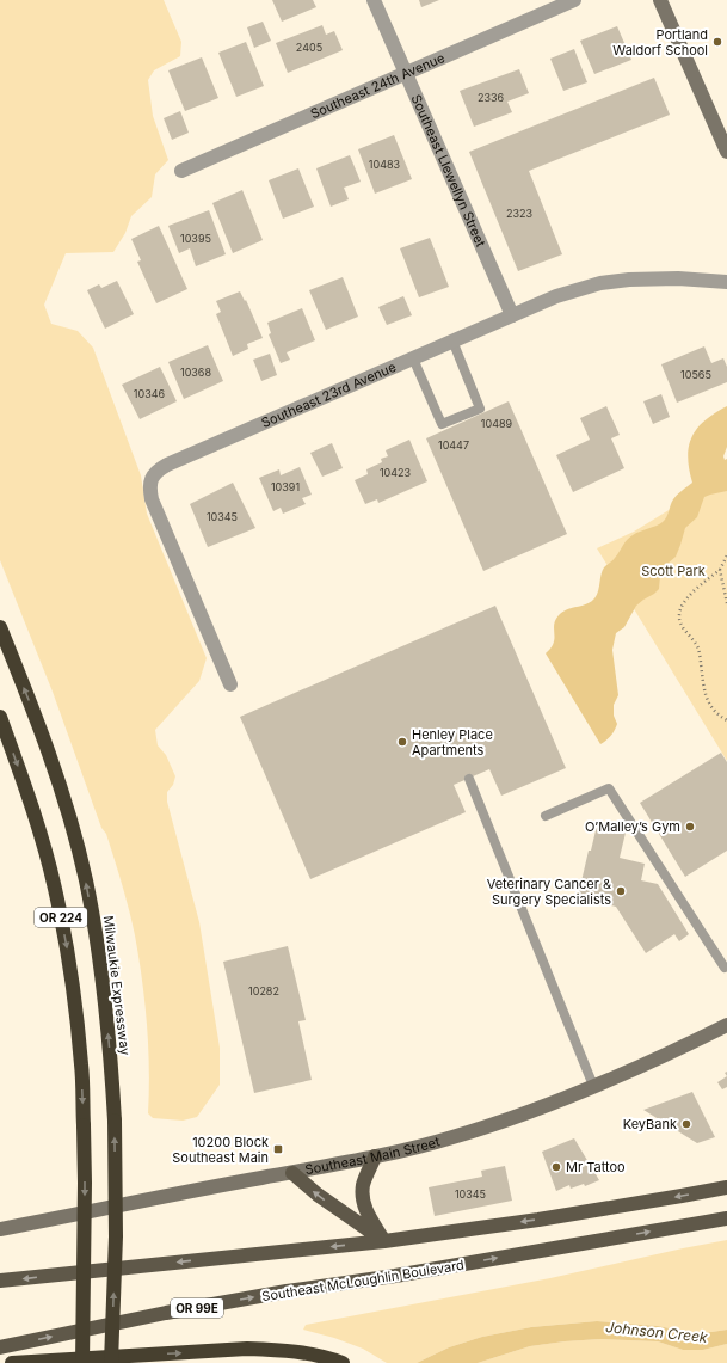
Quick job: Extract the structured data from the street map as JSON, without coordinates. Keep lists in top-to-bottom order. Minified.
{"streets":{"highway":["OR 224","Milwaukie Expressway"],"main road":["Southeast McLoughlin Boulevard","OR 99E"],"street":["Southeast 24th Avenue","Southeast Llewellyn Street","Southeast 23rd Avenue","Southeast Main Street"]},"crossings":[["Southeast 24th Avenue","Southeast Llewellyn Street"],["Southeast Llewellyn Street","Southeast 23rd Avenue"]],"water":["Johnson Creek"],"parks":["Scott Park"],"places":{"other":["Portland Waldorf School","Henley Place Apartments","O’Malley’s Gym","Veterinary Cancer & Surgery Specialists","KeyBank","Mr Tattoo"],"transit":["10200 Block Southeast Main"]},"house_numbers":["2405","2336","10483","2323","10395","10368","10565","10346","10489","10447","10423","10391","10345","10282","10345"]}
